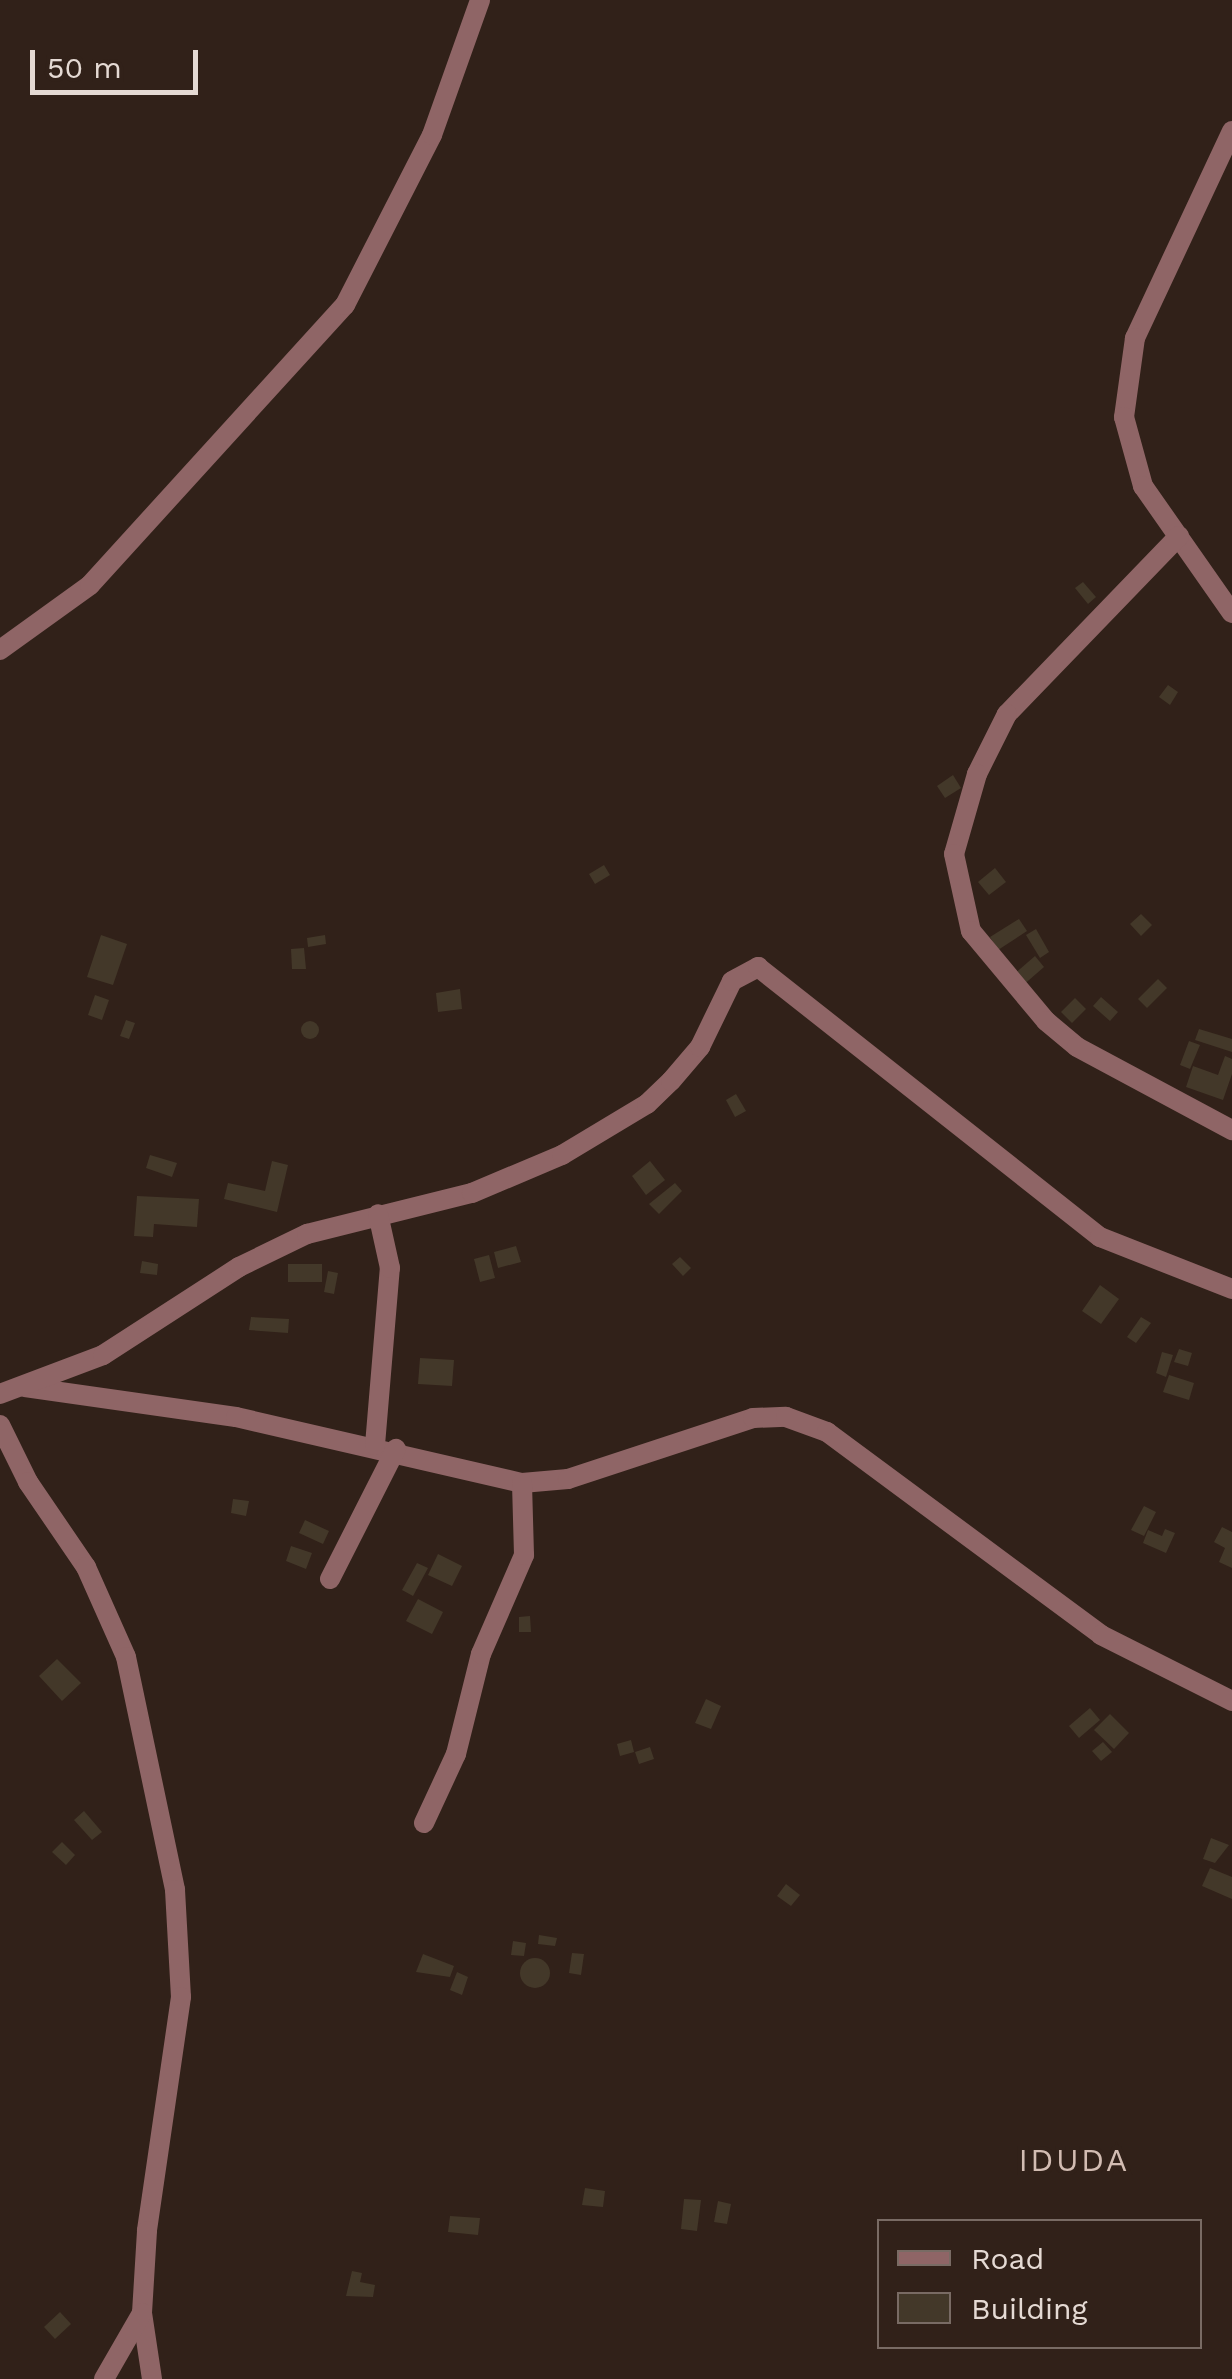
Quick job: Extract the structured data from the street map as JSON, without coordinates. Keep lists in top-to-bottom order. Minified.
{"districts":["IDUDA"],"legend":["Road","Building"],"scale_bar":"50 m"}
